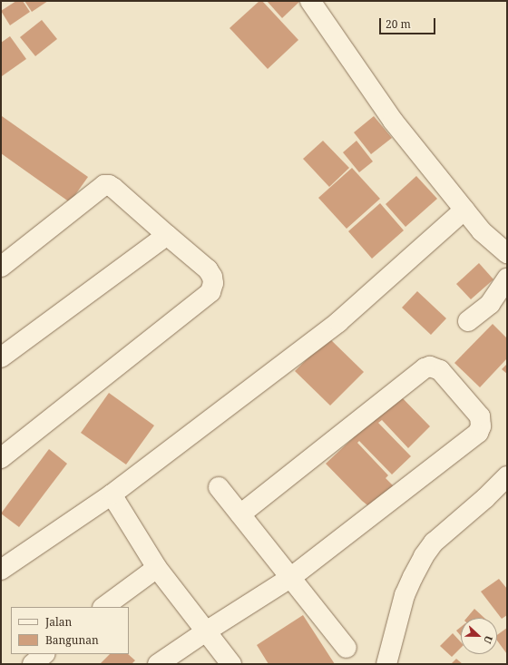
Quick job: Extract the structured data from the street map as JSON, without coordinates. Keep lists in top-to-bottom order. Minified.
{"legend":["Jalan","Bangunan"],"scale_bar":"20 m","north":"right"}
